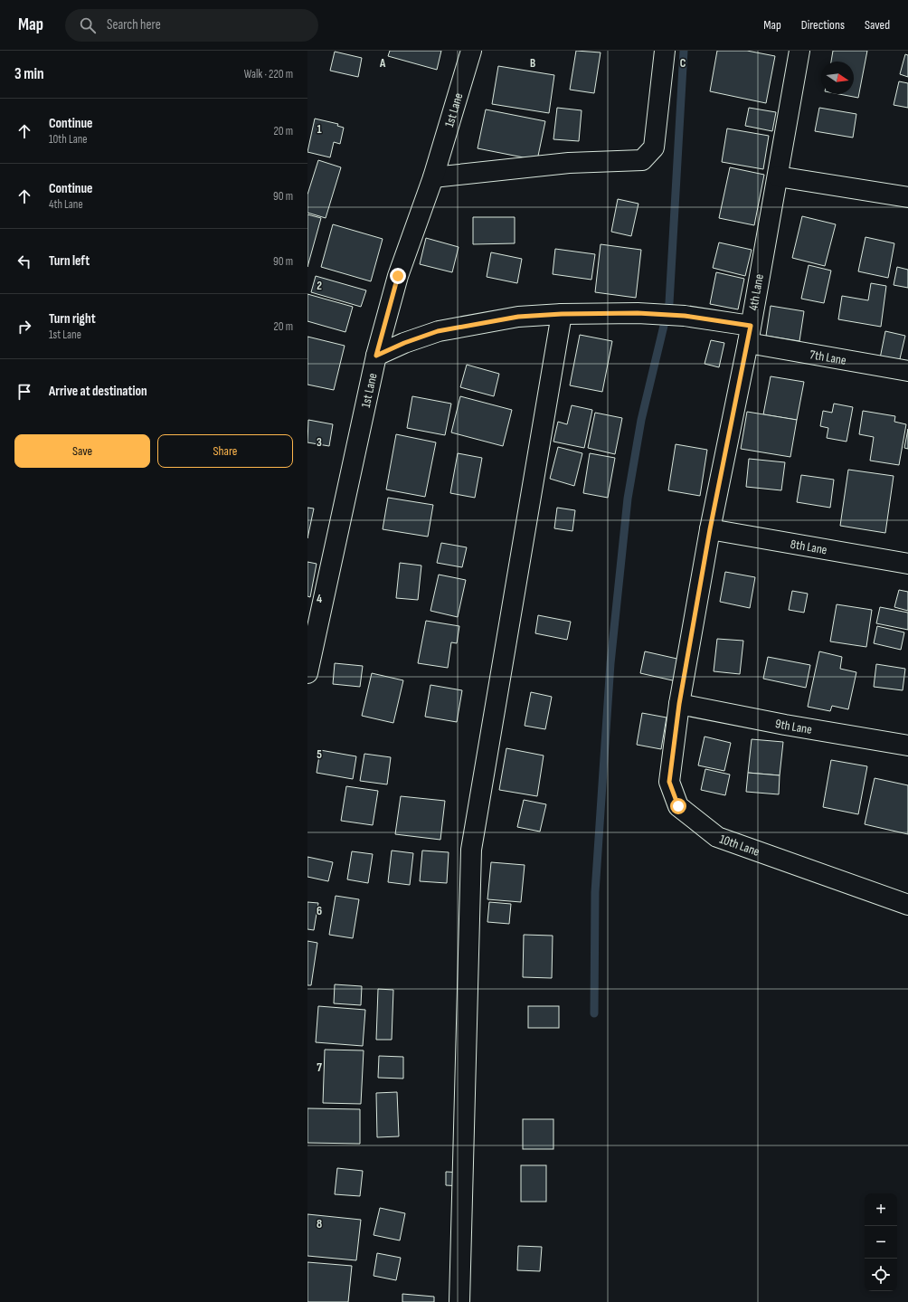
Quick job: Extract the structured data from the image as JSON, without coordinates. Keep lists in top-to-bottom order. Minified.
{"streets":{"street":["1st Lane","4th Lane","7th Lane","8th Lane","9th Lane","10th Lane"]},"crossings":[["1st Lane","7th Lane"],["4th Lane","7th Lane"],["4th Lane","8th Lane"],["4th Lane","9th Lane"],["4th Lane","10th Lane"],["9th Lane","10th Lane"]],"north":"right","page":{"header":"Map","search":"Search here","nav":["Map","Directions","Saved"],"heading":["3 min","Walk · 220 m"],"list":[["Continue","10th Lane","20 m"],["Continue","4th Lane","90 m"],["Turn left","90 m"],["Turn right","1st Lane","20 m"],"Arrive at destination"],"buttons":["Save","Share"],"map_buttons":["+","−"]},"grid":{"columns":["A","B","C"],"rows":["1","2","3","4","5","6","7","8"]}}
